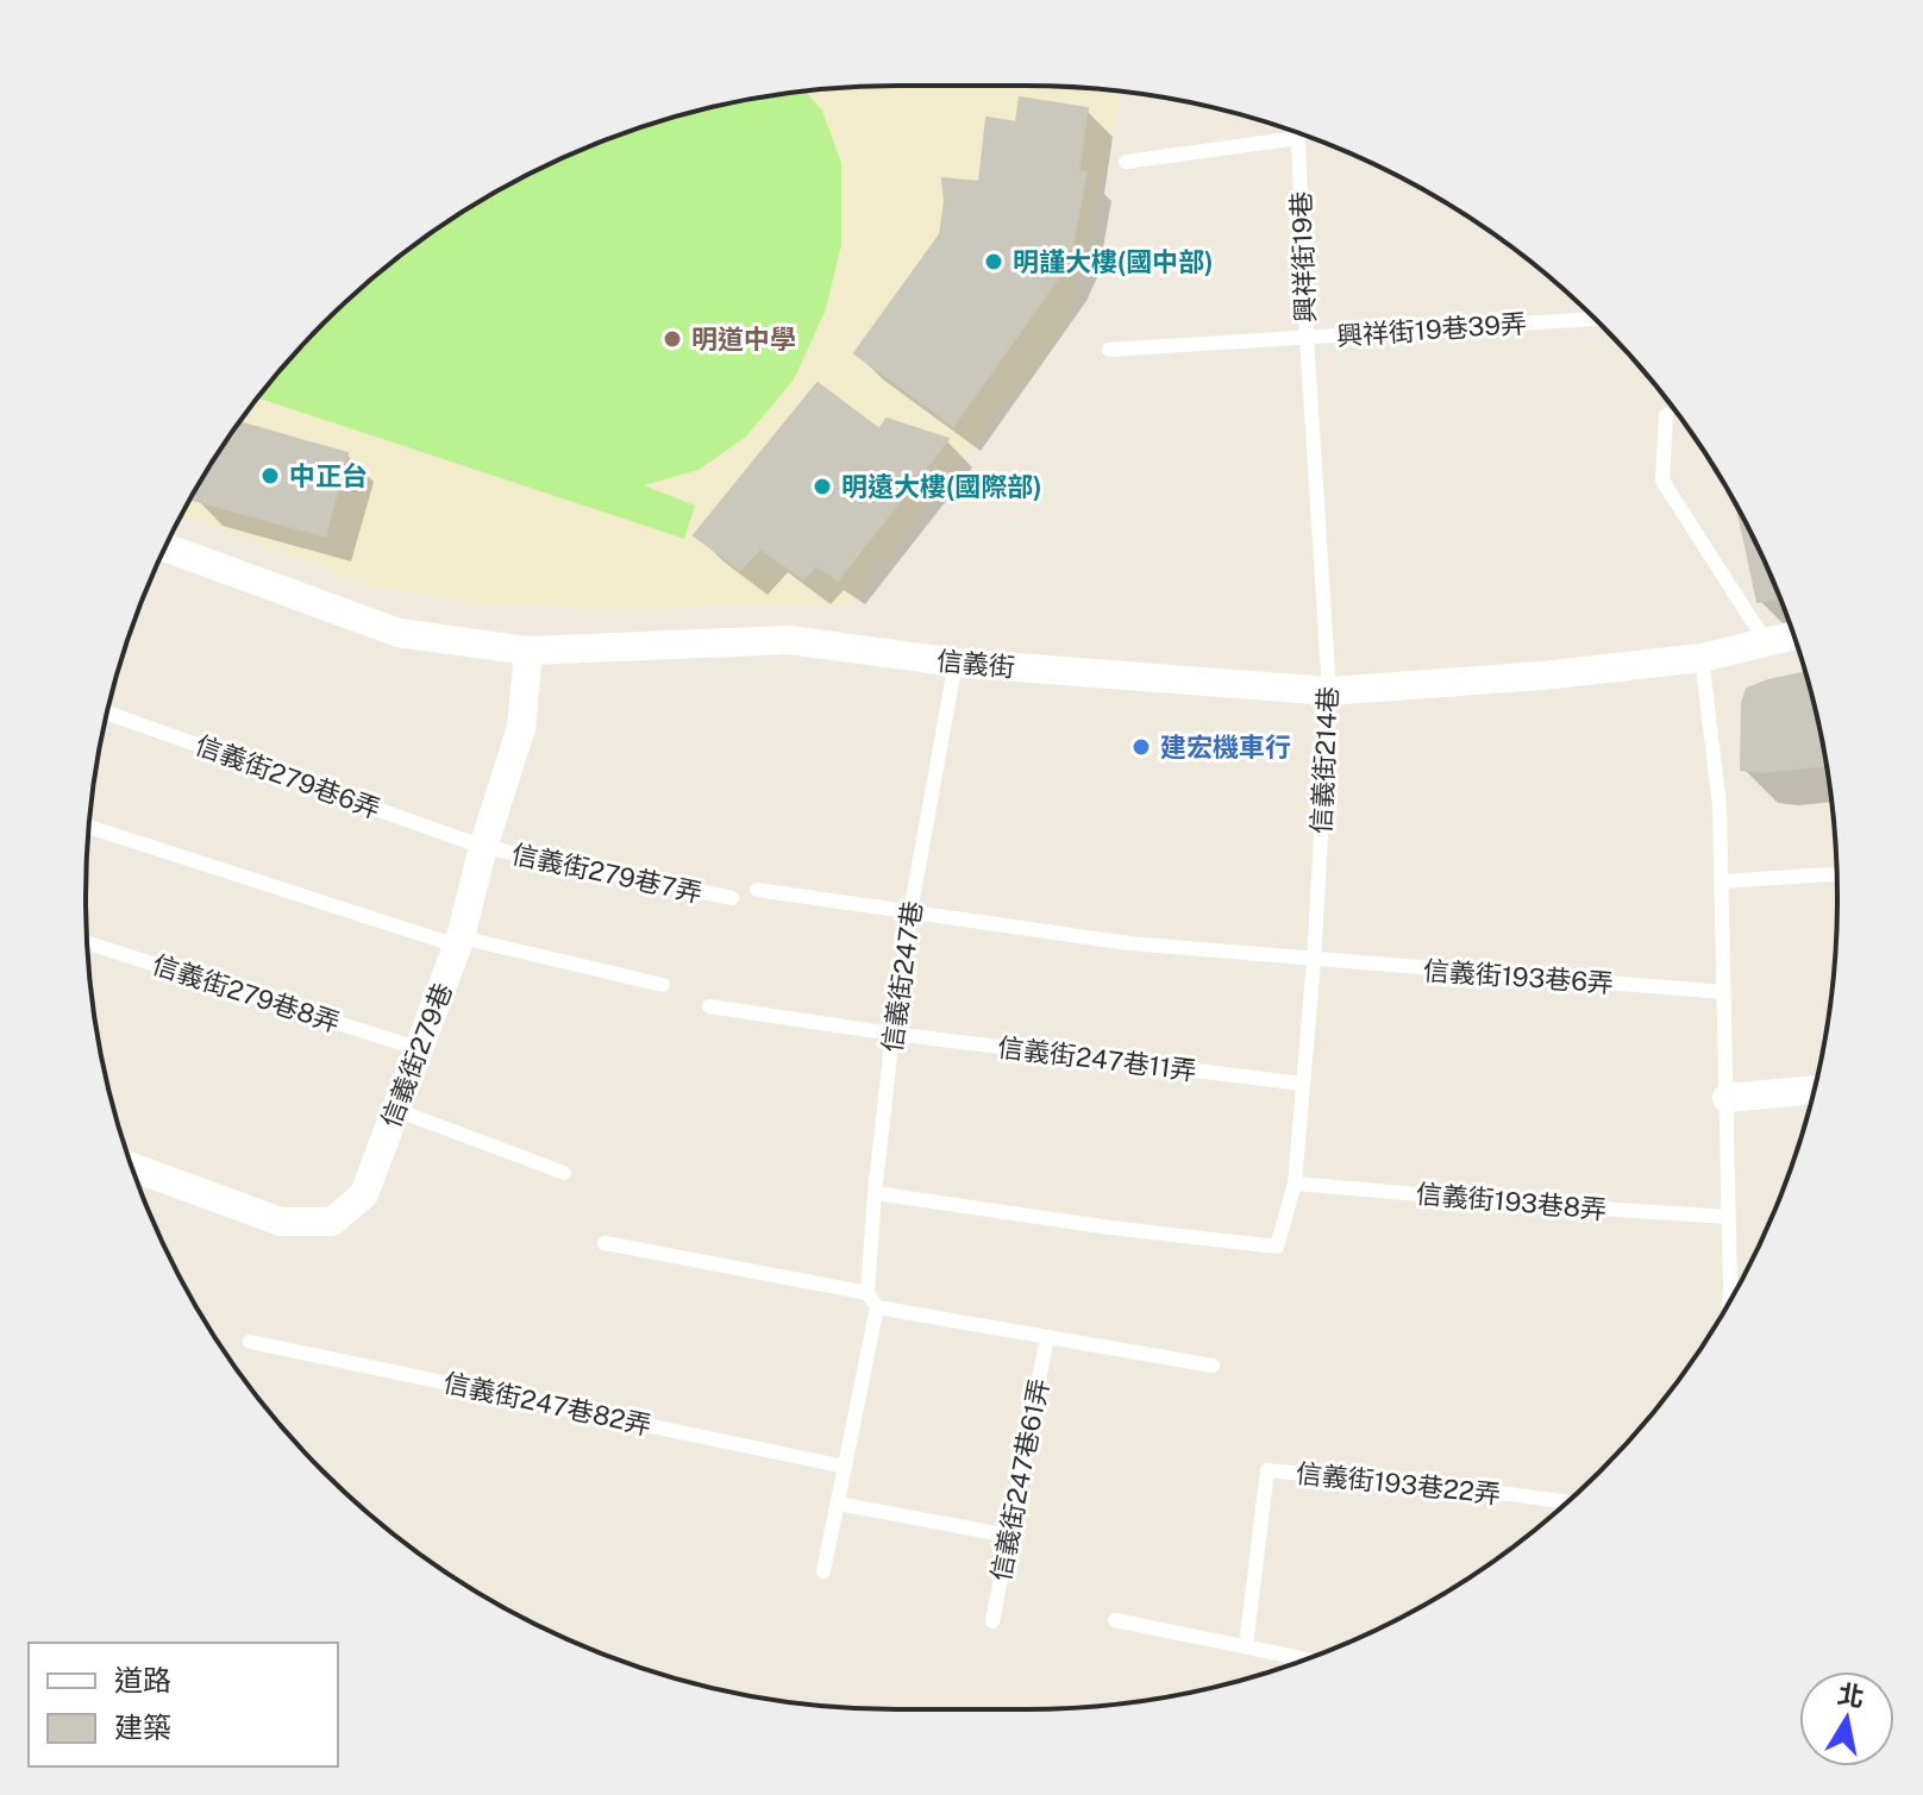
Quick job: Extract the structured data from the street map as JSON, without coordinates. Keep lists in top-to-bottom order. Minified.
{"streets":{"street":["信義街","信義街279巷"],"lane":["興祥街19巷","興祥街19巷39弄","信義街214巷","信義街279巷6弄","信義街279巷7弄","信義街247巷","信義街193巷6弄","信義街279巷8弄","信義街247巷11弄","信義街193巷8弄","信義街247巷82弄","信義街247巷61弄","信義街193巷22弄"]},"crossings":[["興祥街19巷","興祥街19巷39弄"],["興祥街19巷","信義街214巷"],["興祥街19巷39弄","信義街214巷"],["信義街","信義街214巷"],["信義街","信義街247巷"],["信義街","信義街279巷"],["信義街214巷","信義街247巷"],["信義街214巷","信義街193巷6弄"],["信義街214巷","信義街247巷11弄"],["信義街214巷","信義街193巷8弄"],["信義街279巷6弄","信義街279巷7弄"],["信義街279巷6弄","信義街279巷"],["信義街279巷7弄","信義街279巷"],["信義街247巷","信義街193巷6弄"],["信義街247巷","信義街247巷11弄"],["信義街279巷8弄","信義街279巷"]],"places":["明謹大樓(國中部)","明道中學","中正台","明遠大樓(國際部)","建宏機車行"],"legend":["道路","建築"],"north":"top"}
